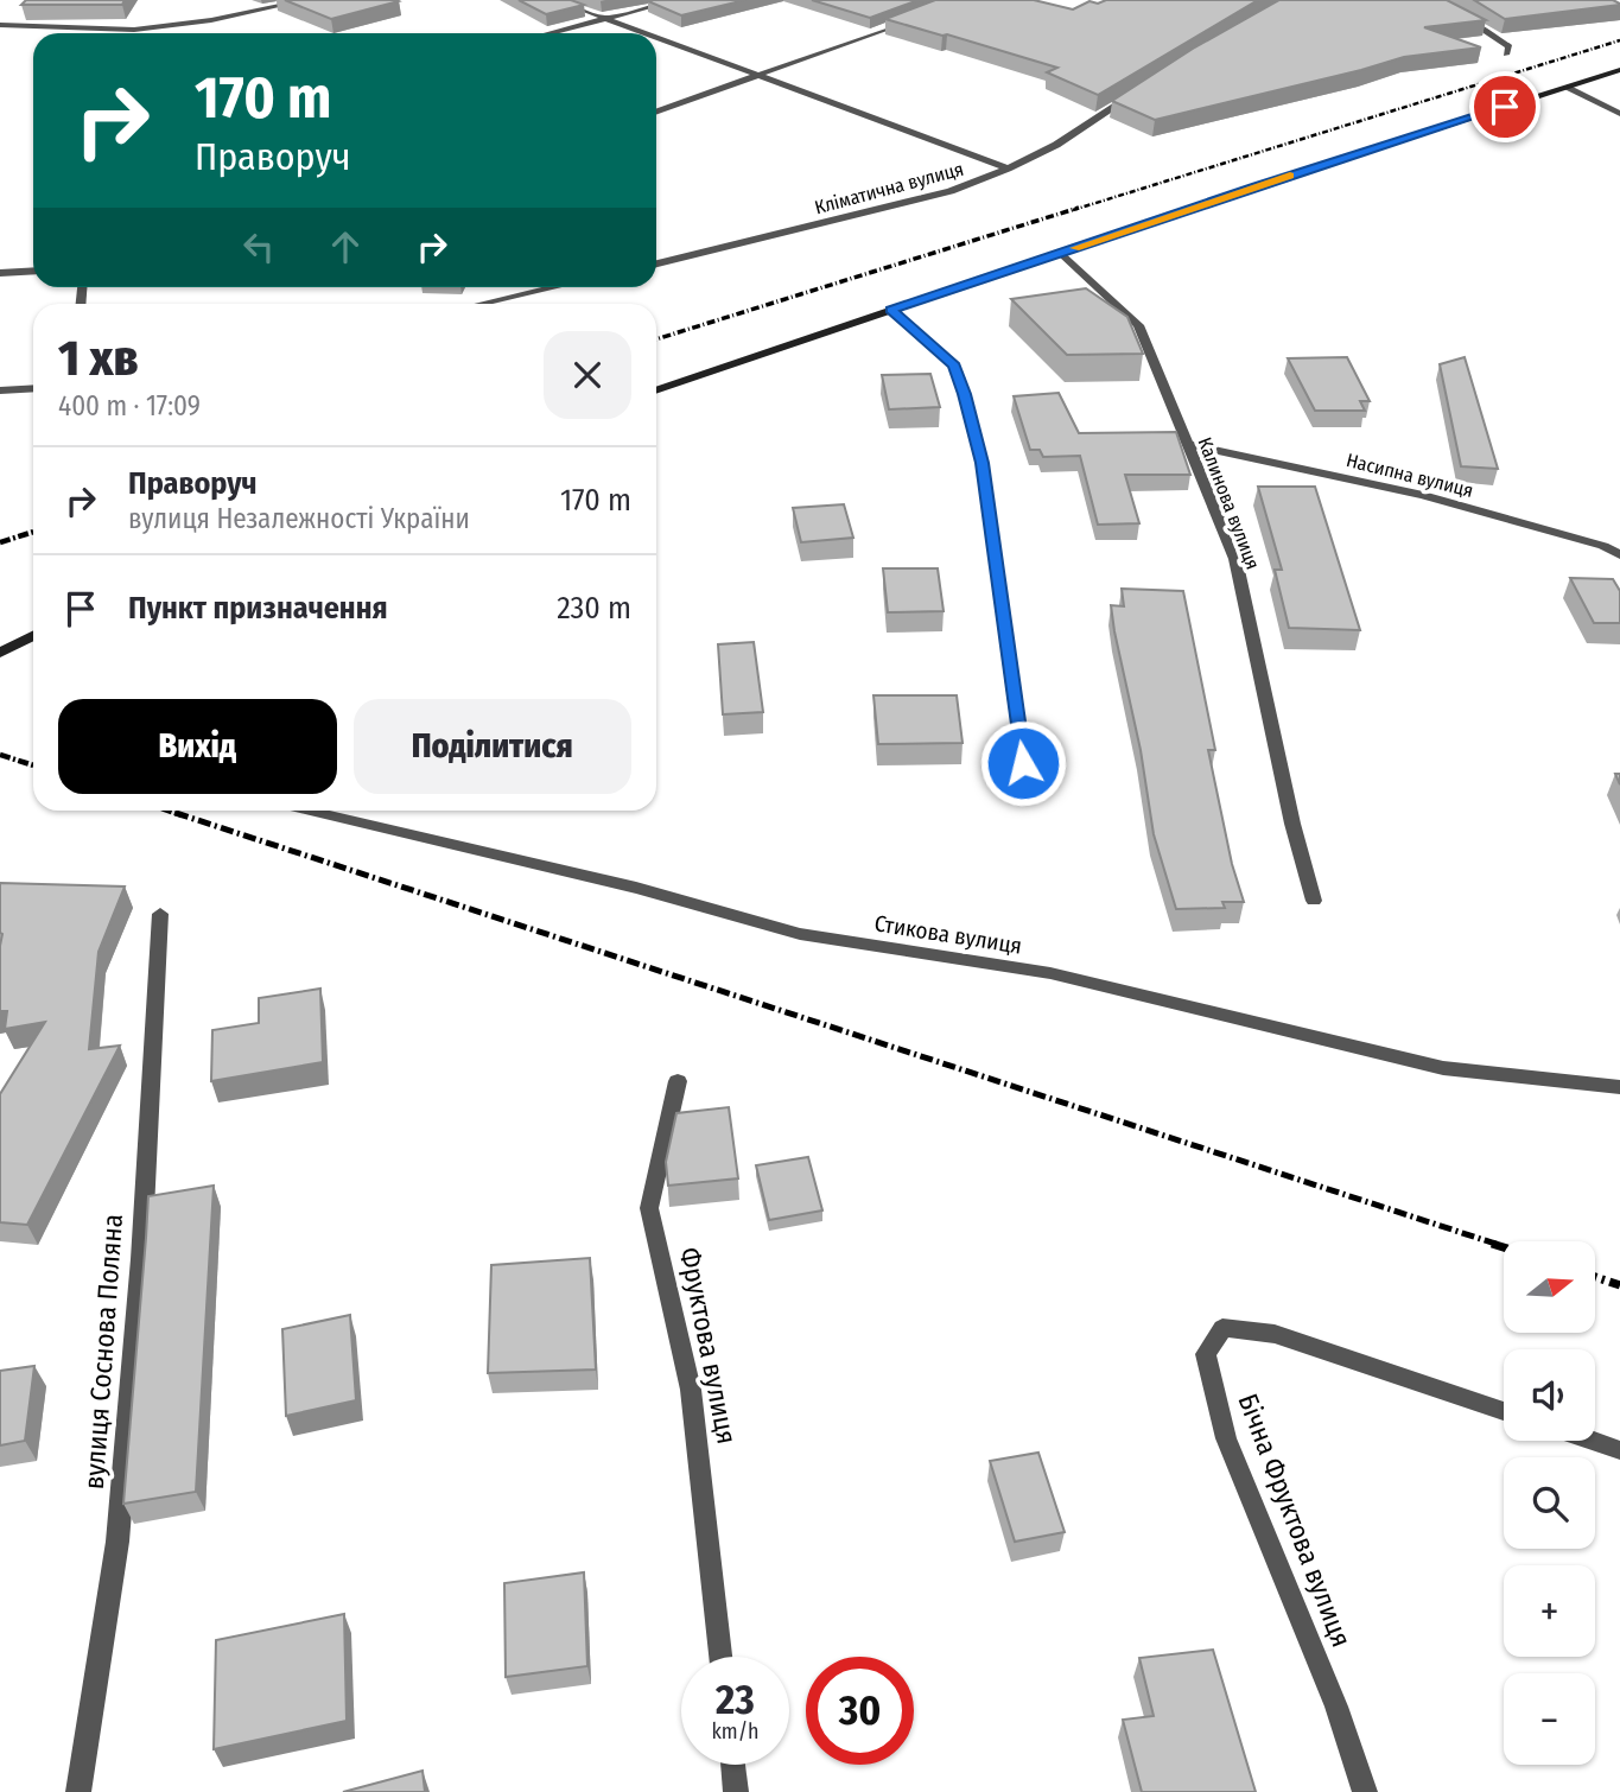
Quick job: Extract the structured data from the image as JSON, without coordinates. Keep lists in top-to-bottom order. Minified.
{"streets":{"street":["Кліматична вулиця","Насипна вулиця","Калинова вулиця","Стикова вулиця","Фруктова вулиця","вулиця Соснова Поляна","Бічна Фруктова вулиця"]},"crossings":[["Насипна вулиця","Калинова вулиця"]],"north":"right","page":{"turn":["170 m","Праворуч"],"heading":["1 хв","400 m · 17:09"],"list":[{"name":"Праворуч","note":"вулиця Незалежності України","value":"170 m"},{"name":"Пункт призначення","value":"230 m"}],"buttons":["Вихід","Поділитися"],"map_buttons":["+","−"],"speed":"23 km/h","limit":"30"}}
